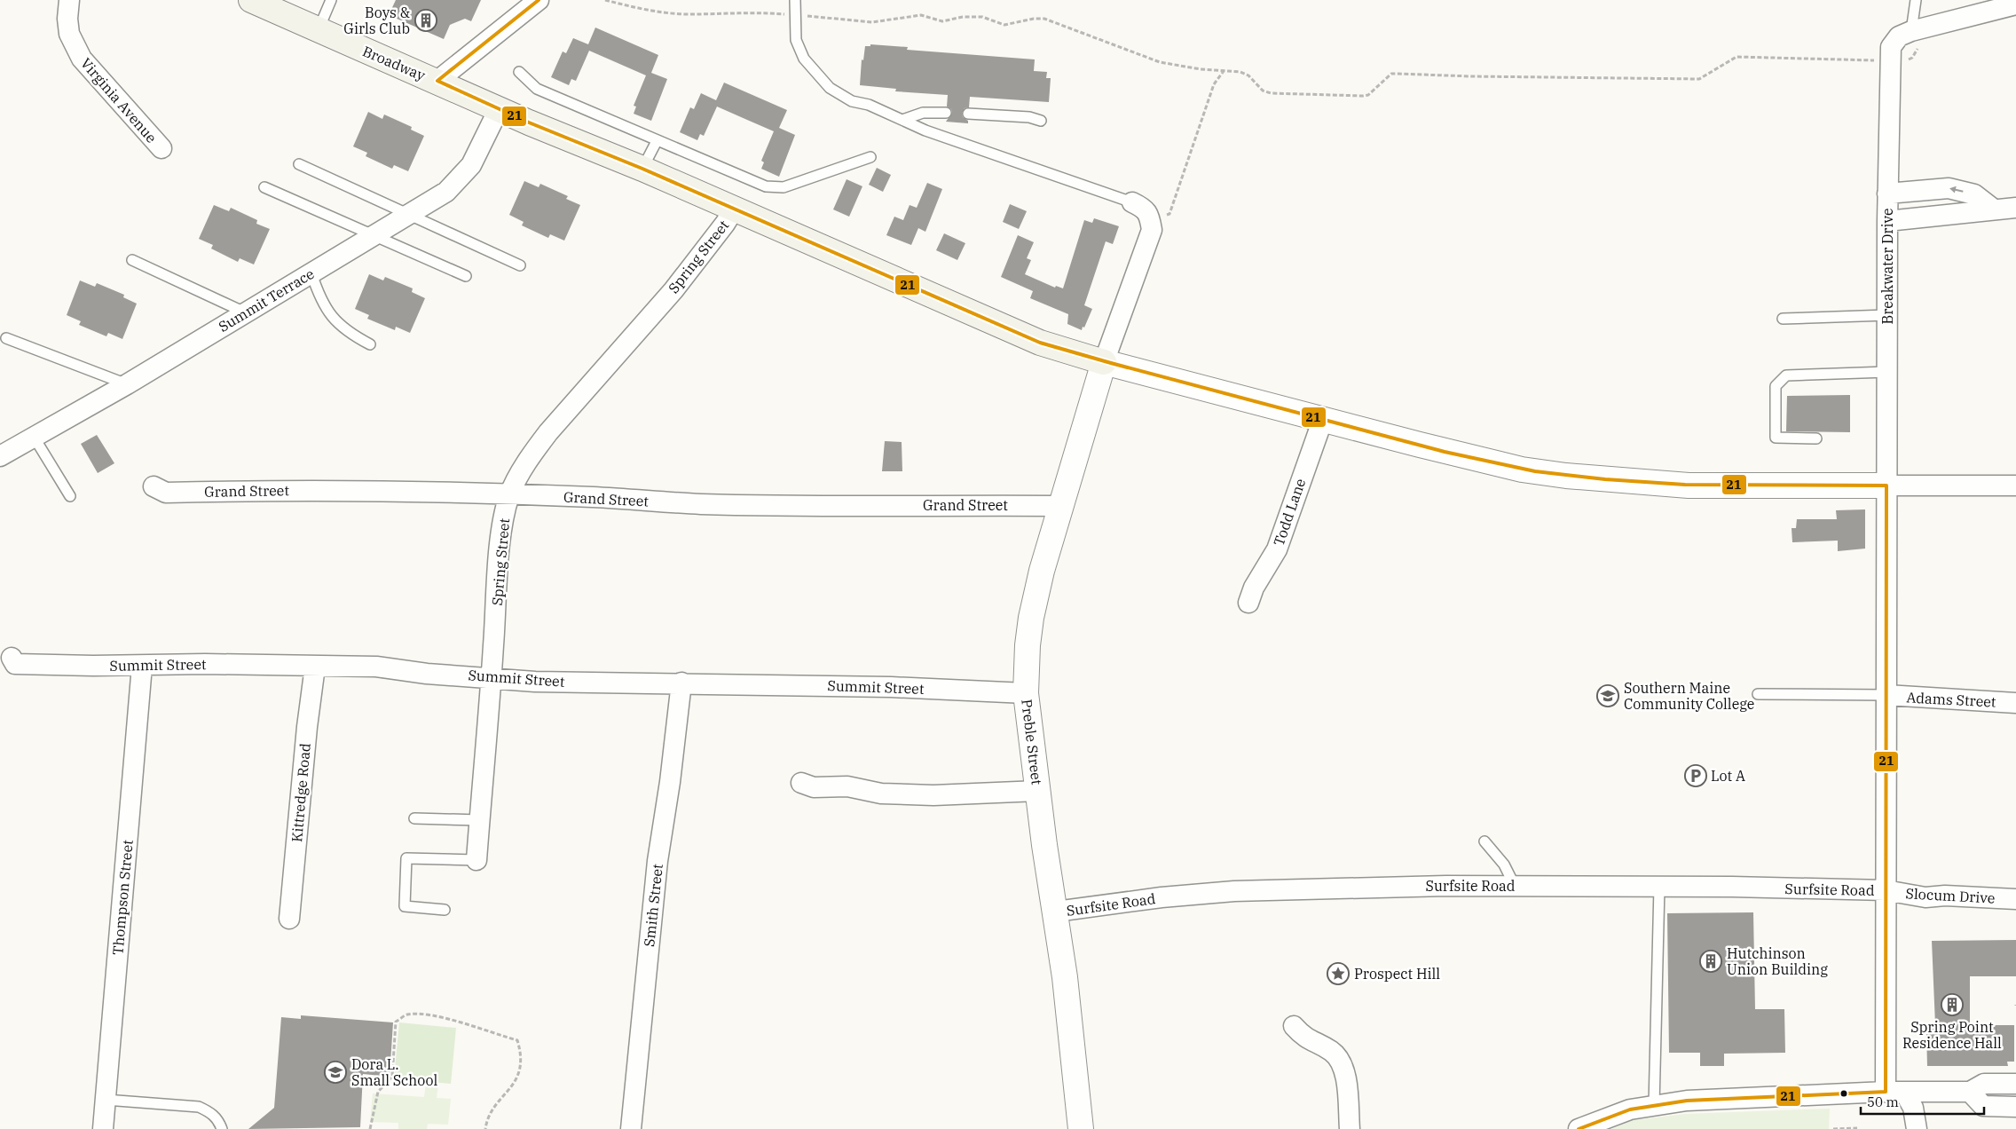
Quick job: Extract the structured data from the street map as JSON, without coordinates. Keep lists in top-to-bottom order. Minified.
{"streets":{"main road":["Broadway"],"street":["Virginia Avenue","Spring Street","Breakwater Drive","Summit Terrace","Grand Street","Todd Lane","Summit Street","Adams Street","Preble Street","Kittredge Road","Surfsite Road","Slocum Drive","Thompson Street","Smith Street"]},"crossings":[["Broadway","Spring Street"],["Broadway","Breakwater Drive"],["Broadway","Summit Terrace"],["Broadway","Todd Lane"],["Broadway","Preble Street"],["Spring Street","Grand Street"],["Spring Street","Summit Street"],["Breakwater Drive","Adams Street"],["Breakwater Drive","Surfsite Road"],["Breakwater Drive","Slocum Drive"],["Grand Street","Preble Street"],["Summit Street","Preble Street"],["Summit Street","Kittredge Road"],["Summit Street","Thompson Street"],["Summit Street","Smith Street"],["Preble Street","Surfsite Road"],["Surfsite Road","Slocum Drive"]],"places":{"building":["Boys & Girls Club","Hutchinson Union Building","Spring Point Residence Hall"],"school or university":["Southern Maine Community College","Dora L. Small School"],"parking":["Lot A"],"place":["Prospect Hill"]},"lines":["transit line 21"],"scale_bar":"50 m"}
